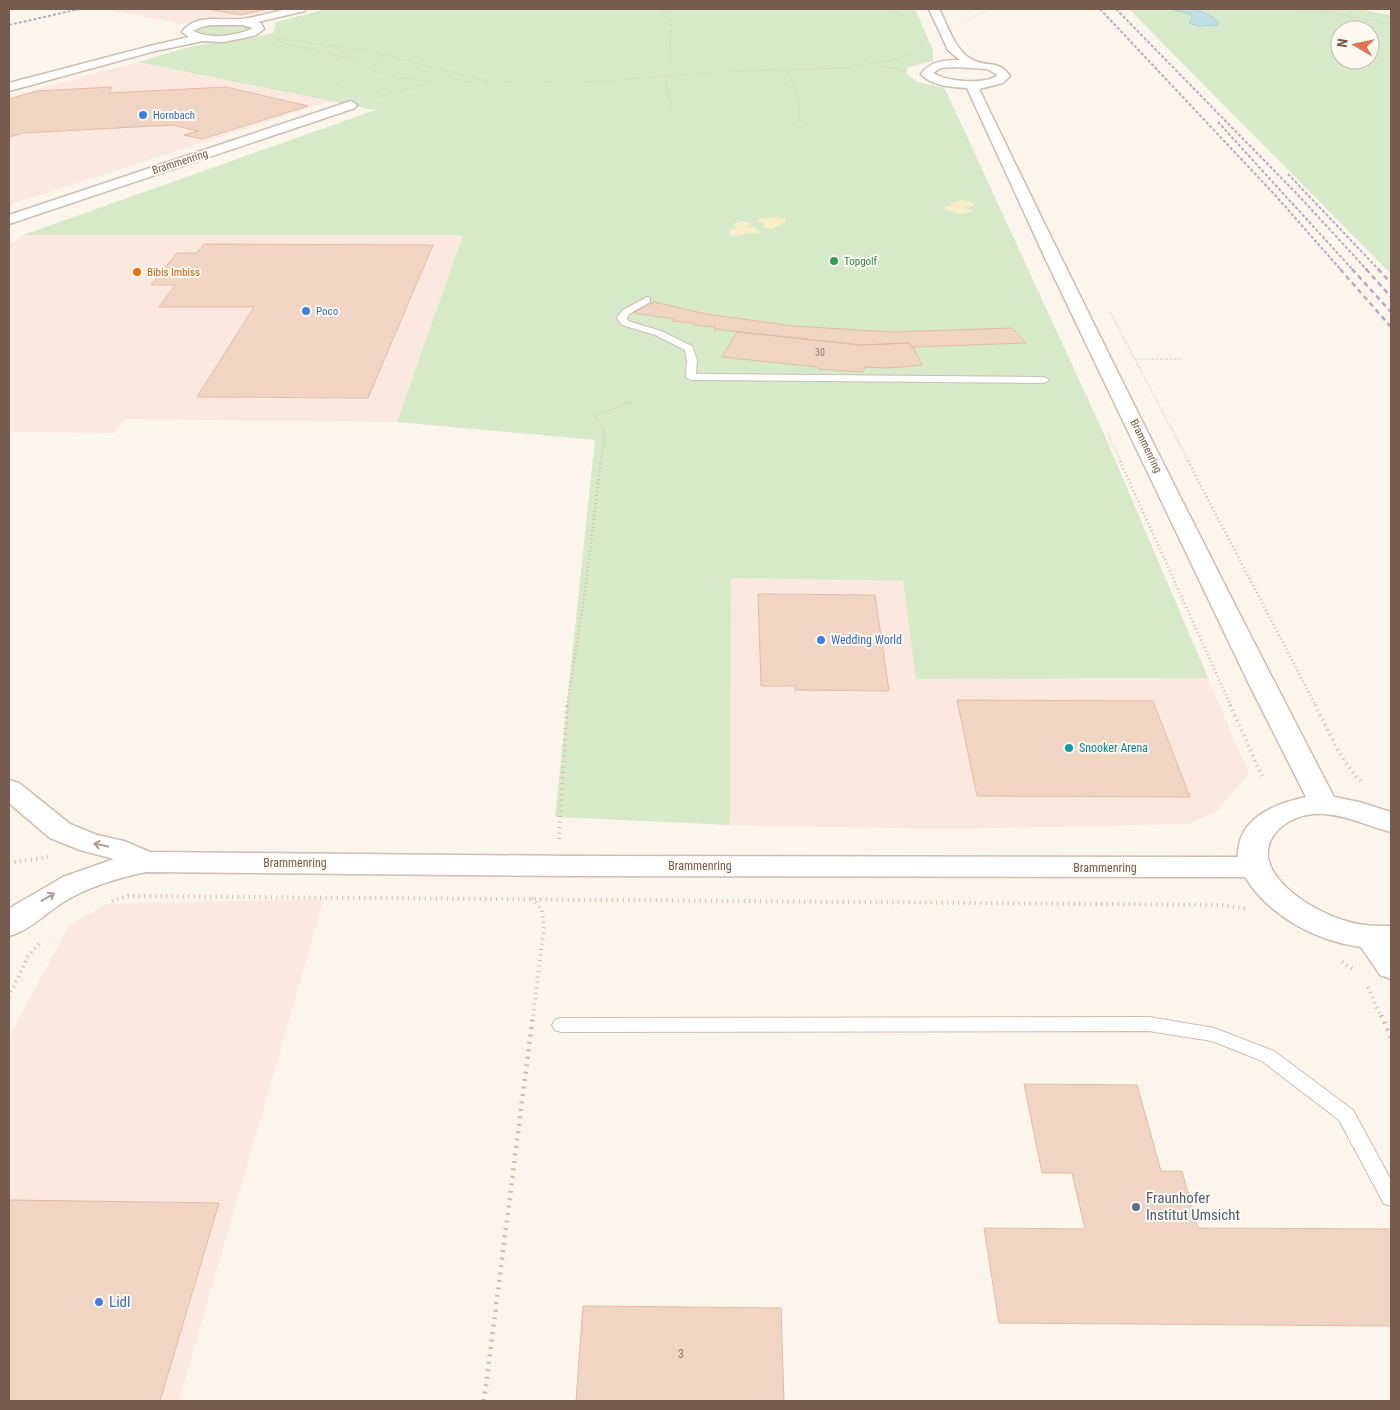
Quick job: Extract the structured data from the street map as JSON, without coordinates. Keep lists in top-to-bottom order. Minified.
{"streets":{"street":["Brammenring"]},"places":["Hornbach","Topgolf","Bibis Imbiss","Poco","Wedding World","Snooker Arena","Fraunhofer Institut Umsicht","Lidl"],"house_numbers":["30","3"],"north":"left"}
